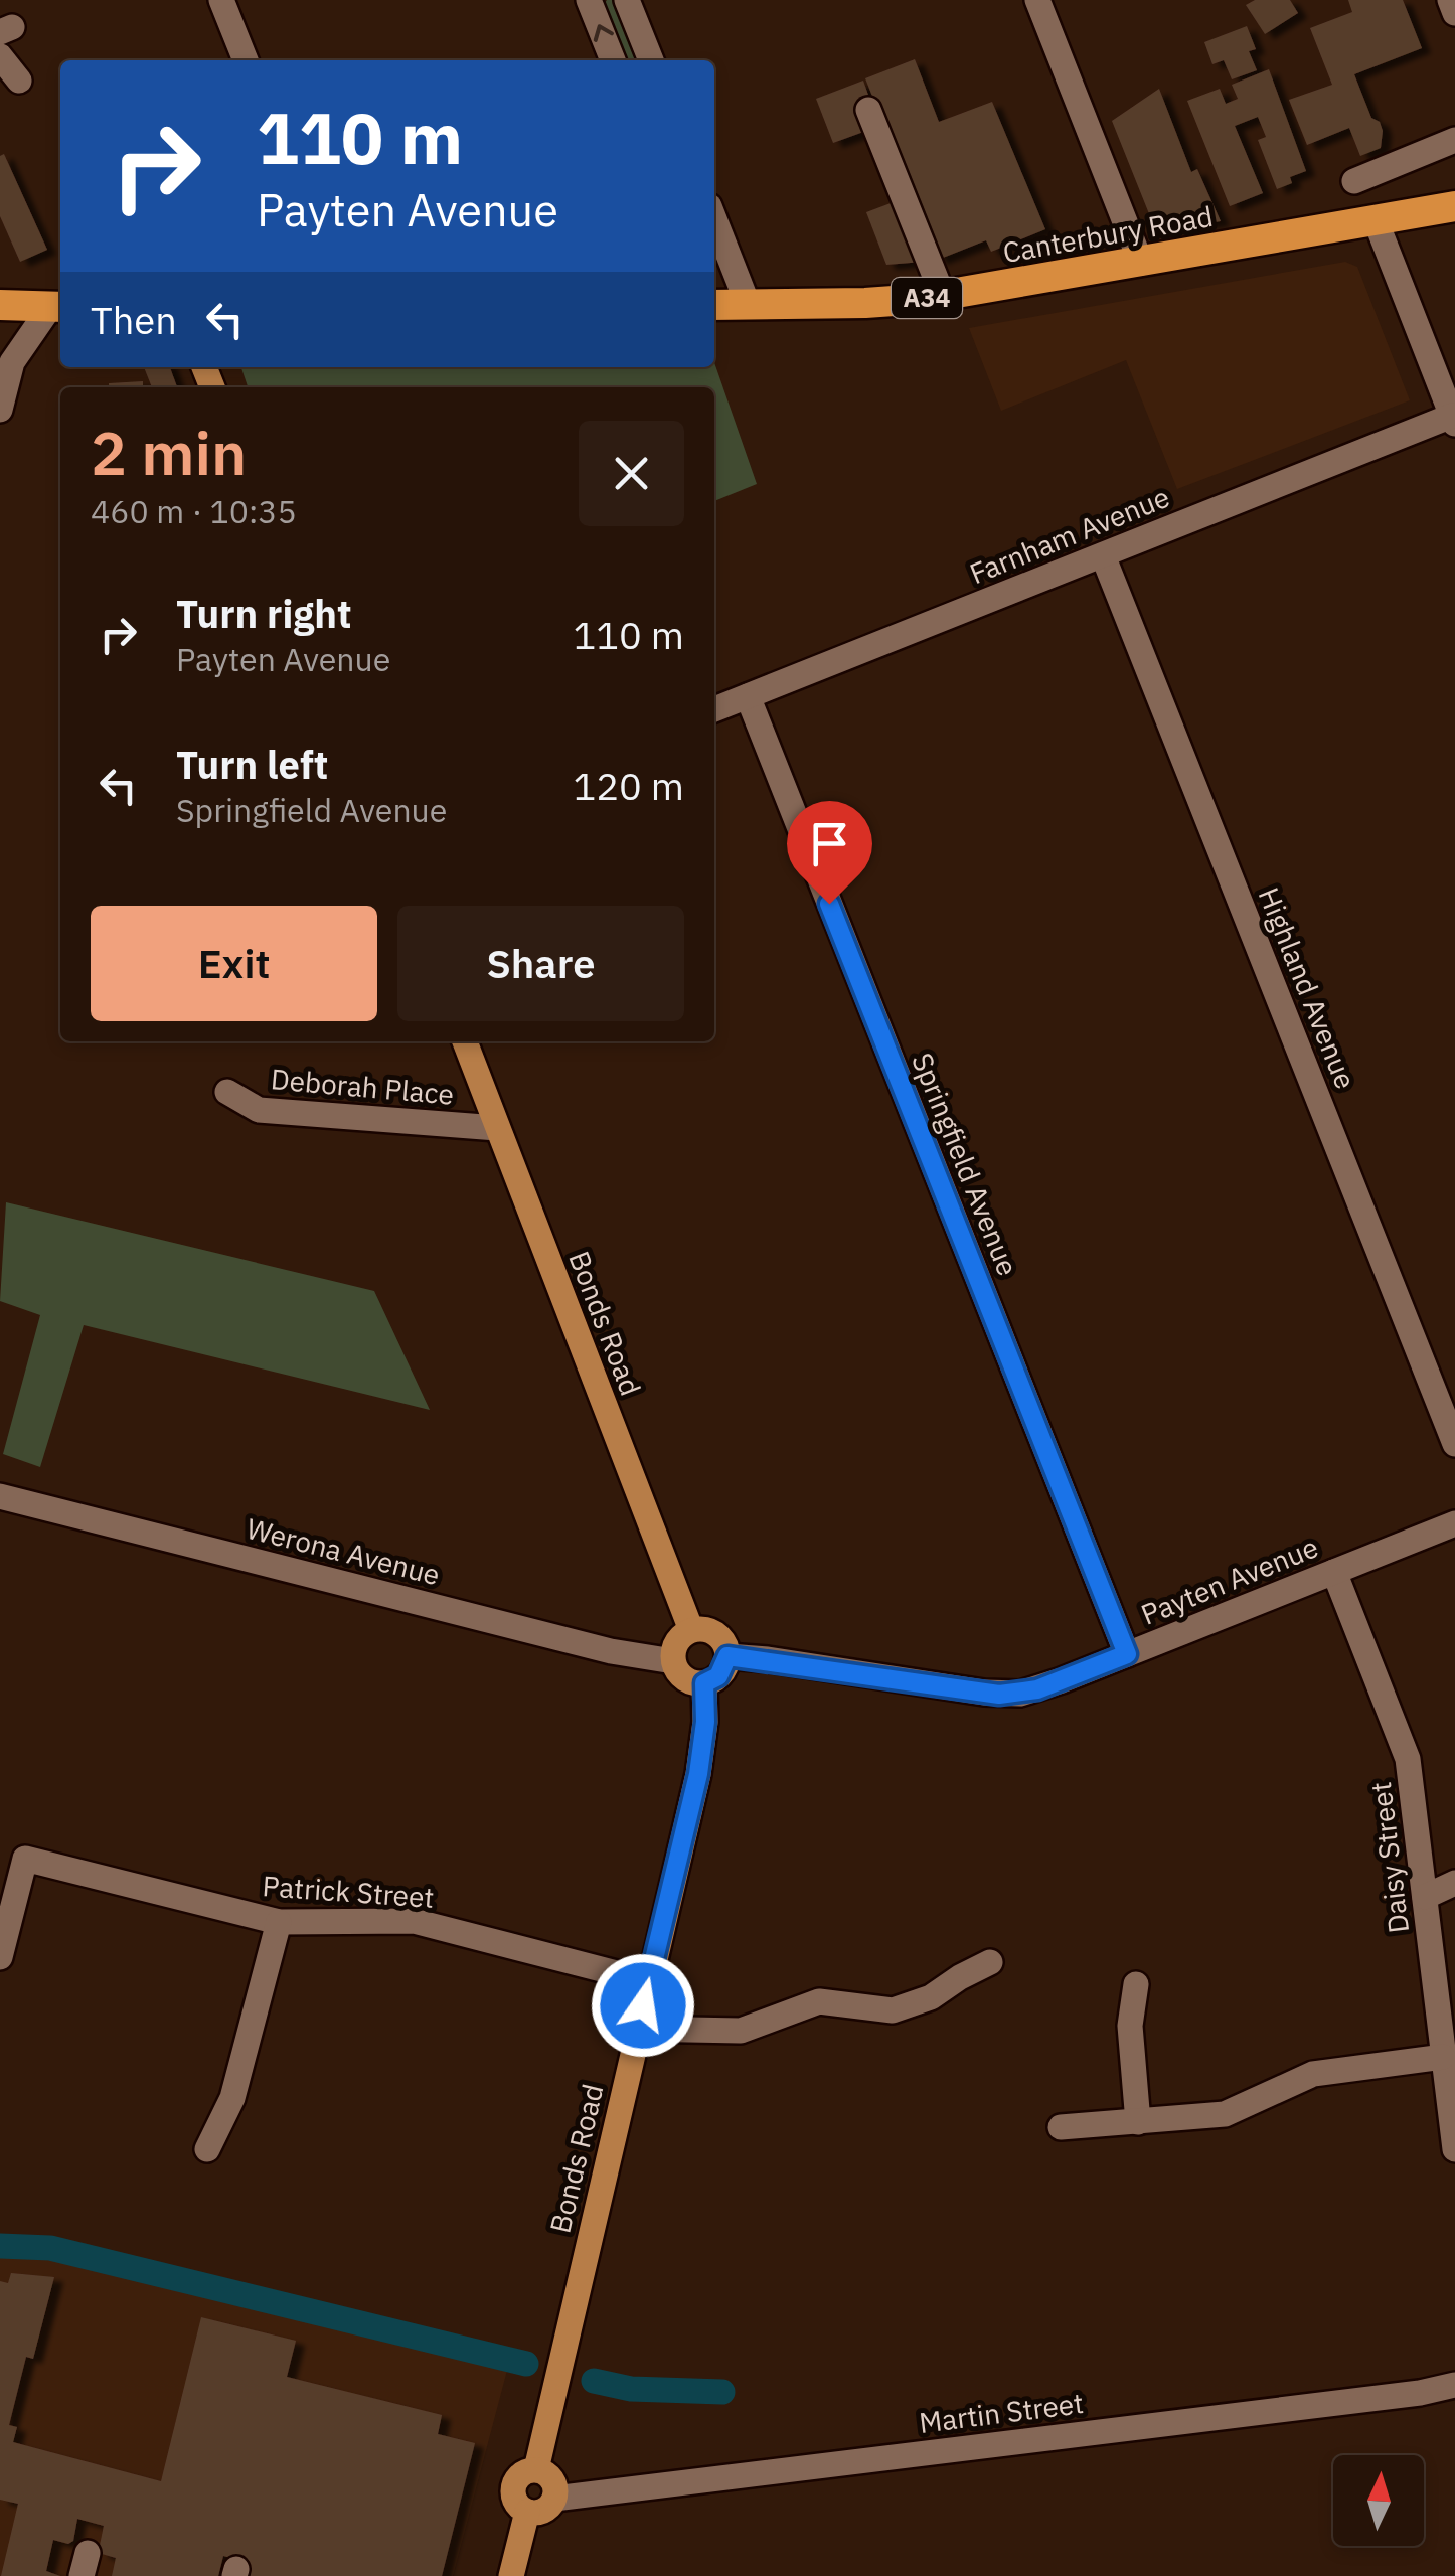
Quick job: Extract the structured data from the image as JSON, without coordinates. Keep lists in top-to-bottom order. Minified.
{"streets":{"highway":["Canterbury Road","A34"],"main road":["Bonds Road"],"street":["Farnham Avenue","Highland Avenue","Deborah Place","Springfield Avenue","Werona Avenue","Payten Avenue","Daisy Street","Patrick Street","Martin Street"]},"crossings":[["Farnham Avenue","Highland Avenue"],["Farnham Avenue","Springfield Avenue"],["Deborah Place","Bonds Road"],["Springfield Avenue","Payten Avenue"],["Bonds Road","Werona Avenue"],["Bonds Road","Payten Avenue"],["Bonds Road","Patrick Street"],["Bonds Road","Martin Street"],["Werona Avenue","Payten Avenue"],["Payten Avenue","Daisy Street"]],"north":"top","page":{"turn":["110 m","Payten Avenue"],"then":"Then","heading":["2 min","460 m · 10:35"],"list":[{"name":"Turn right","note":"Payten Avenue","value":"110 m"},{"name":"Turn left","note":"Springfield Avenue","value":"120 m"}],"buttons":["Exit","Share"]}}
